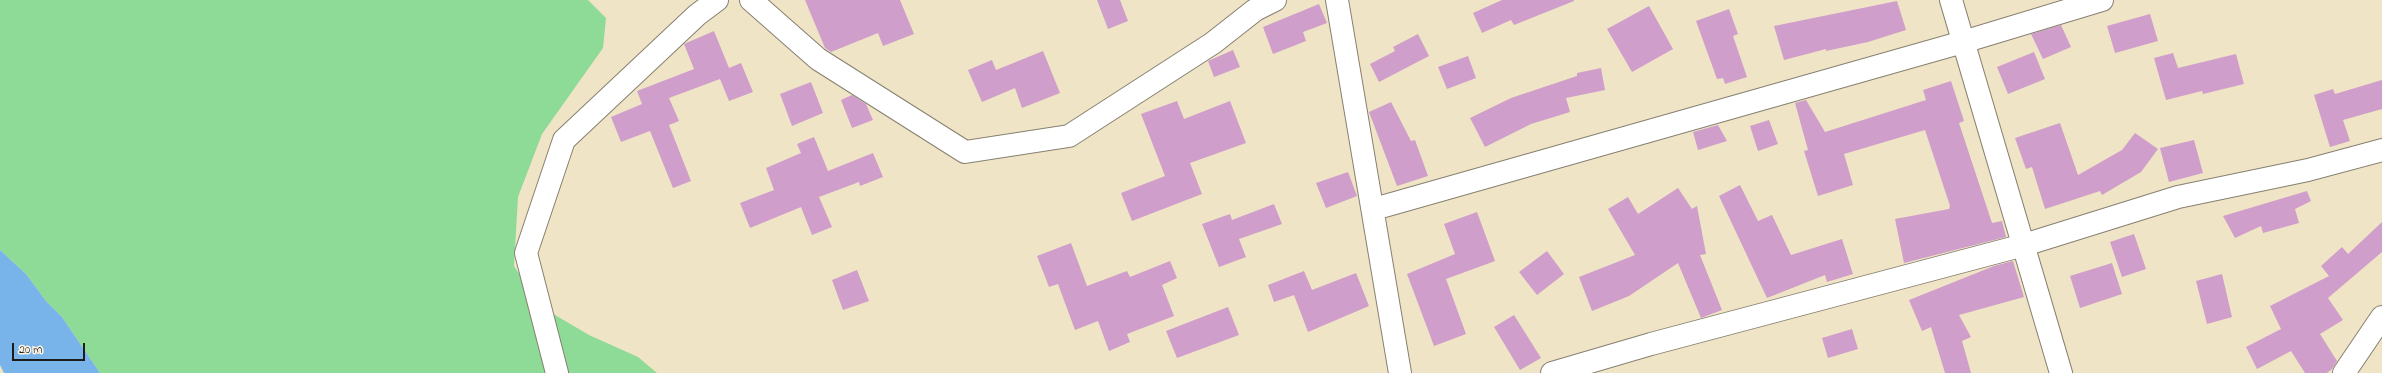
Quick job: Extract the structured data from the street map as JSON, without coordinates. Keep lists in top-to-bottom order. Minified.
{"scale_bar":"20 m"}
